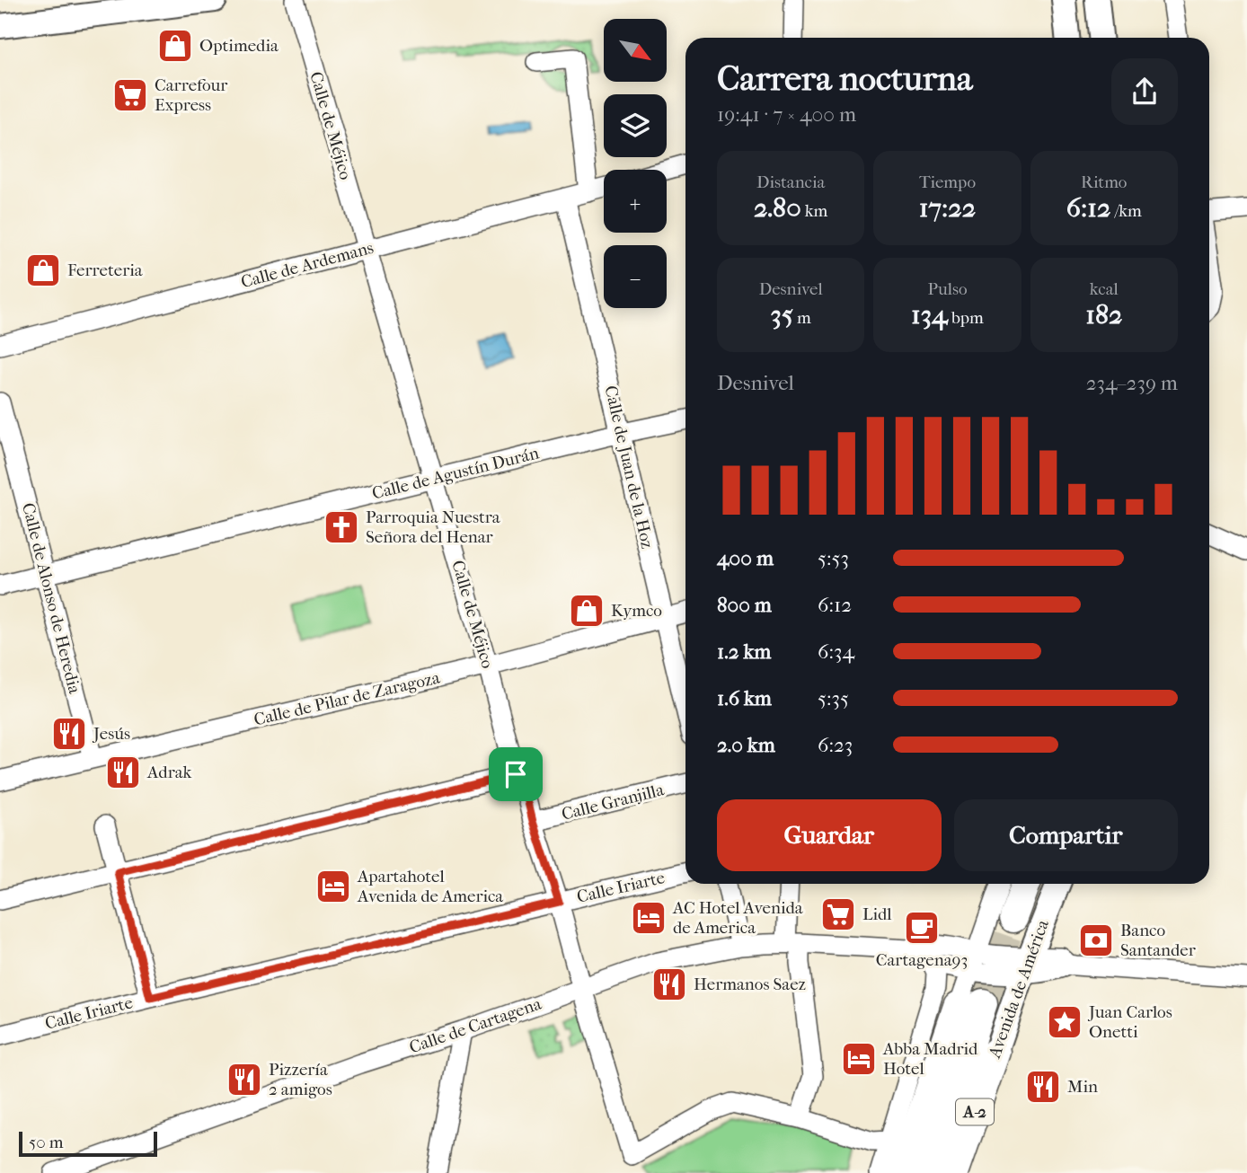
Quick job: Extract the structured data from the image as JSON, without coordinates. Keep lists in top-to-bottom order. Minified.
{"streets":{"highway":["Avenida de América","A-2"],"street":["Calle de Méjico","Calle de Ardemans","Calle de Juan de la Hoz","Calle de Agustín Durán","Calle de Alonso de Heredia","Calle de Pilar de Zaragoza","Calle Granjilla","Calle Iriarte","Calle de Cartagena"]},"crossings":[["Calle de Méjico","Calle de Ardemans"],["Calle de Méjico","Calle de Agustín Durán"],["Calle de Méjico","Calle de Pilar de Zaragoza"],["Calle de Méjico","Calle Granjilla"],["Calle de Méjico","Calle Iriarte"],["Calle de Méjico","Calle de Cartagena"],["Calle de Ardemans","Calle de Juan de la Hoz"],["Calle de Juan de la Hoz","Calle de Agustín Durán"],["Calle de Juan de la Hoz","Calle de Pilar de Zaragoza"],["Calle de Agustín Durán","Calle de Alonso de Heredia"],["Calle de Alonso de Heredia","Calle de Pilar de Zaragoza"],["Avenida de América","Calle de Cartagena"]],"places":{"shop":["Optimedia","Ferreteria","Kymco"],"supermarket":["Carrefour Express","Lidl"],"church":["Parroquia Nuestra Señora del Henar"],"restaurant":["Jesús","Adrak","Hermanos Saez","Pizzería 2 amigos","Min"],"hotel":["Apartahotel Avenida de America","AC Hotel Avenida de America","Abba Madrid Hotel"],"cafe":["Cartagena93"],"bank":["Banco Santander"],"place":["Juan Carlos Onetti"]},"scale_bar":"50 m","north":"bottom right","page":{"map_buttons":["+","−"],"heading":["Carrera nocturna","19:41 · 7 × 400 m"],"stats":[["Distancia","2.80 km"],["Tiempo","17:22"],["Ritmo","6:12 /km"],["Desnivel","35 m"],["Pulso","134 bpm"],["kcal","182"]],"chart":["Desnivel","234–239 m"],"list":[{"name":"400 m","note":"5:53"},{"name":"800 m","note":"6:12"},{"name":"1.2 km","note":"6:34"},{"name":"1.6 km","note":"5:35"},{"name":"2.0 km","note":"6:23"}],"buttons":["Guardar","Compartir"],"scale":"50 m"}}
